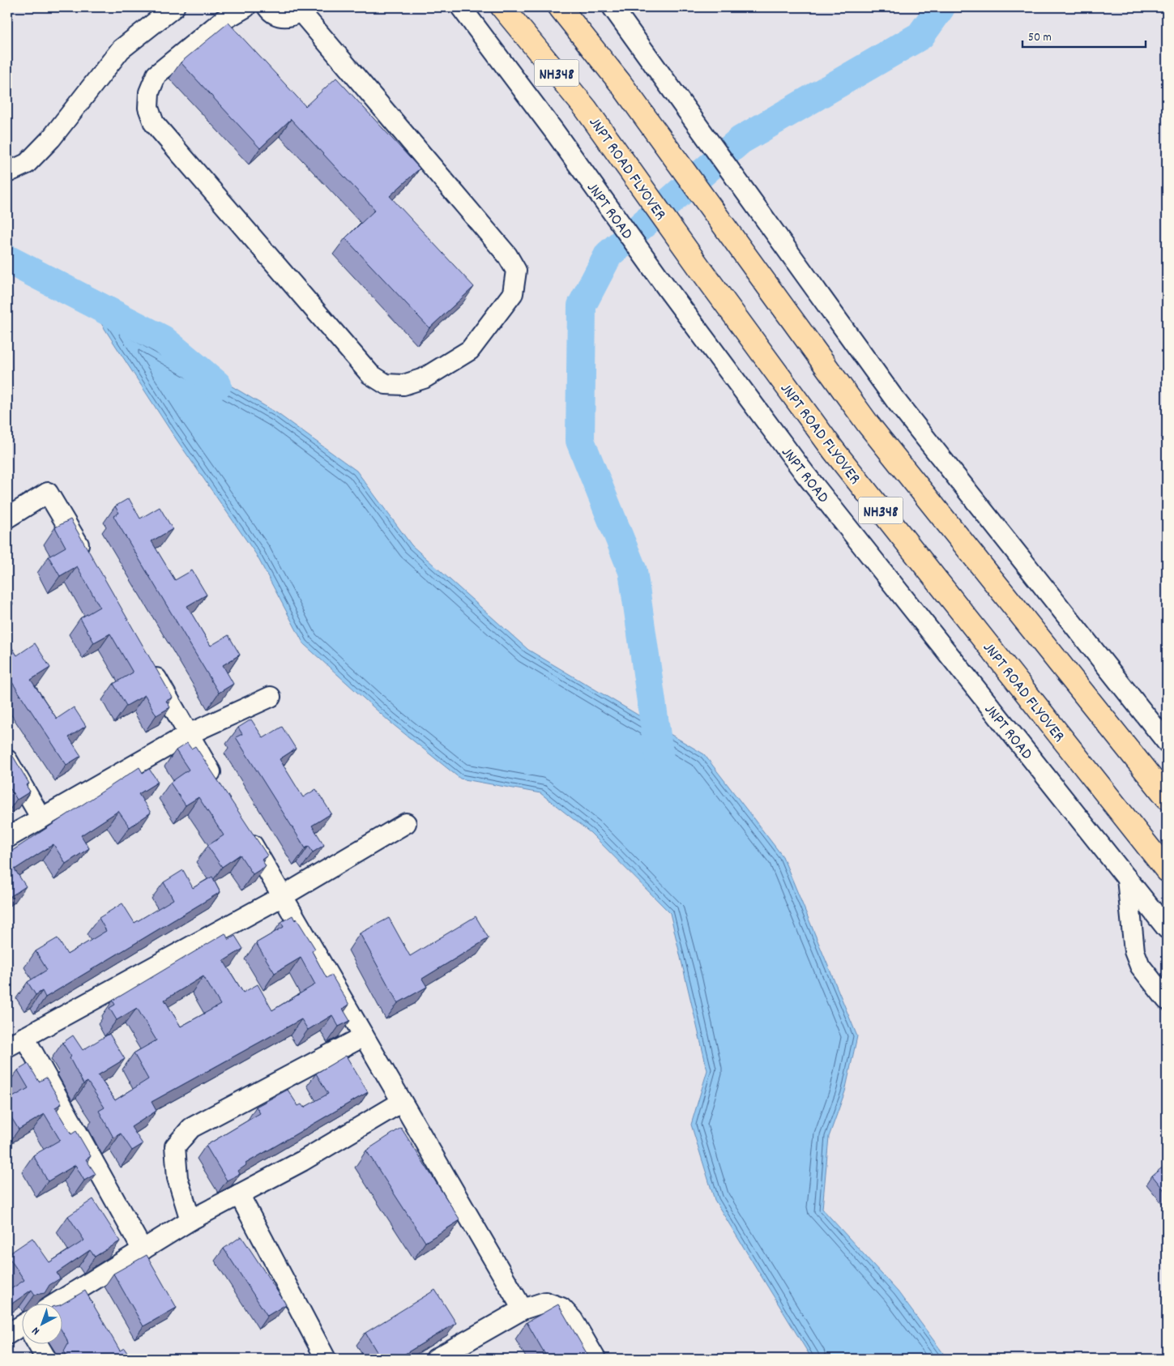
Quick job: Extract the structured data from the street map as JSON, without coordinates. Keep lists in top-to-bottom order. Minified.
{"streets":{"highway":["NH348","JNPT ROAD FLYOVER"],"street":["JNPT ROAD"]},"scale_bar":"50 m","north":"bottom left"}
